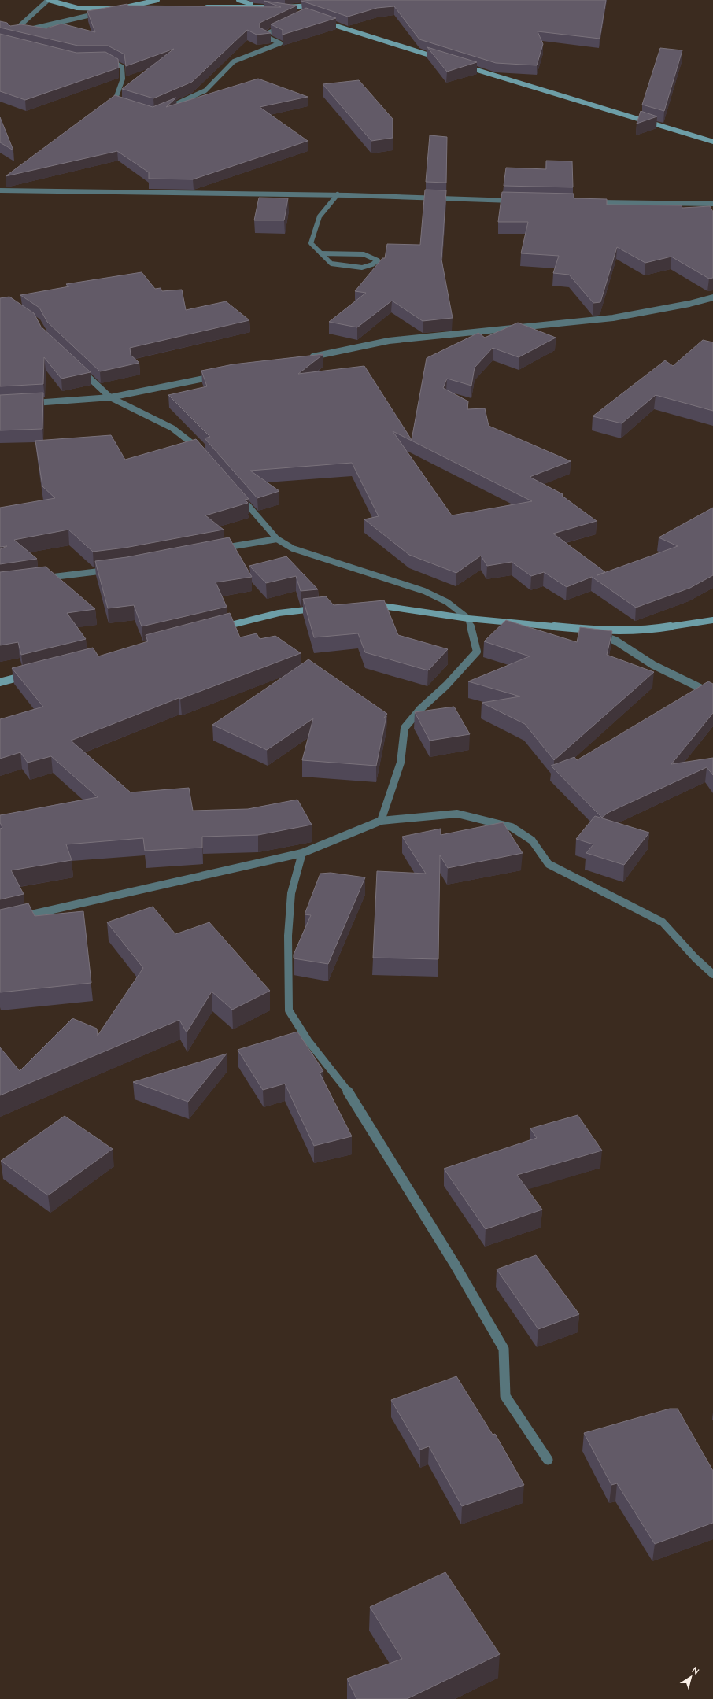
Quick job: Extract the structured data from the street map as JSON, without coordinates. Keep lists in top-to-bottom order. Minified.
{"north":"top right"}
